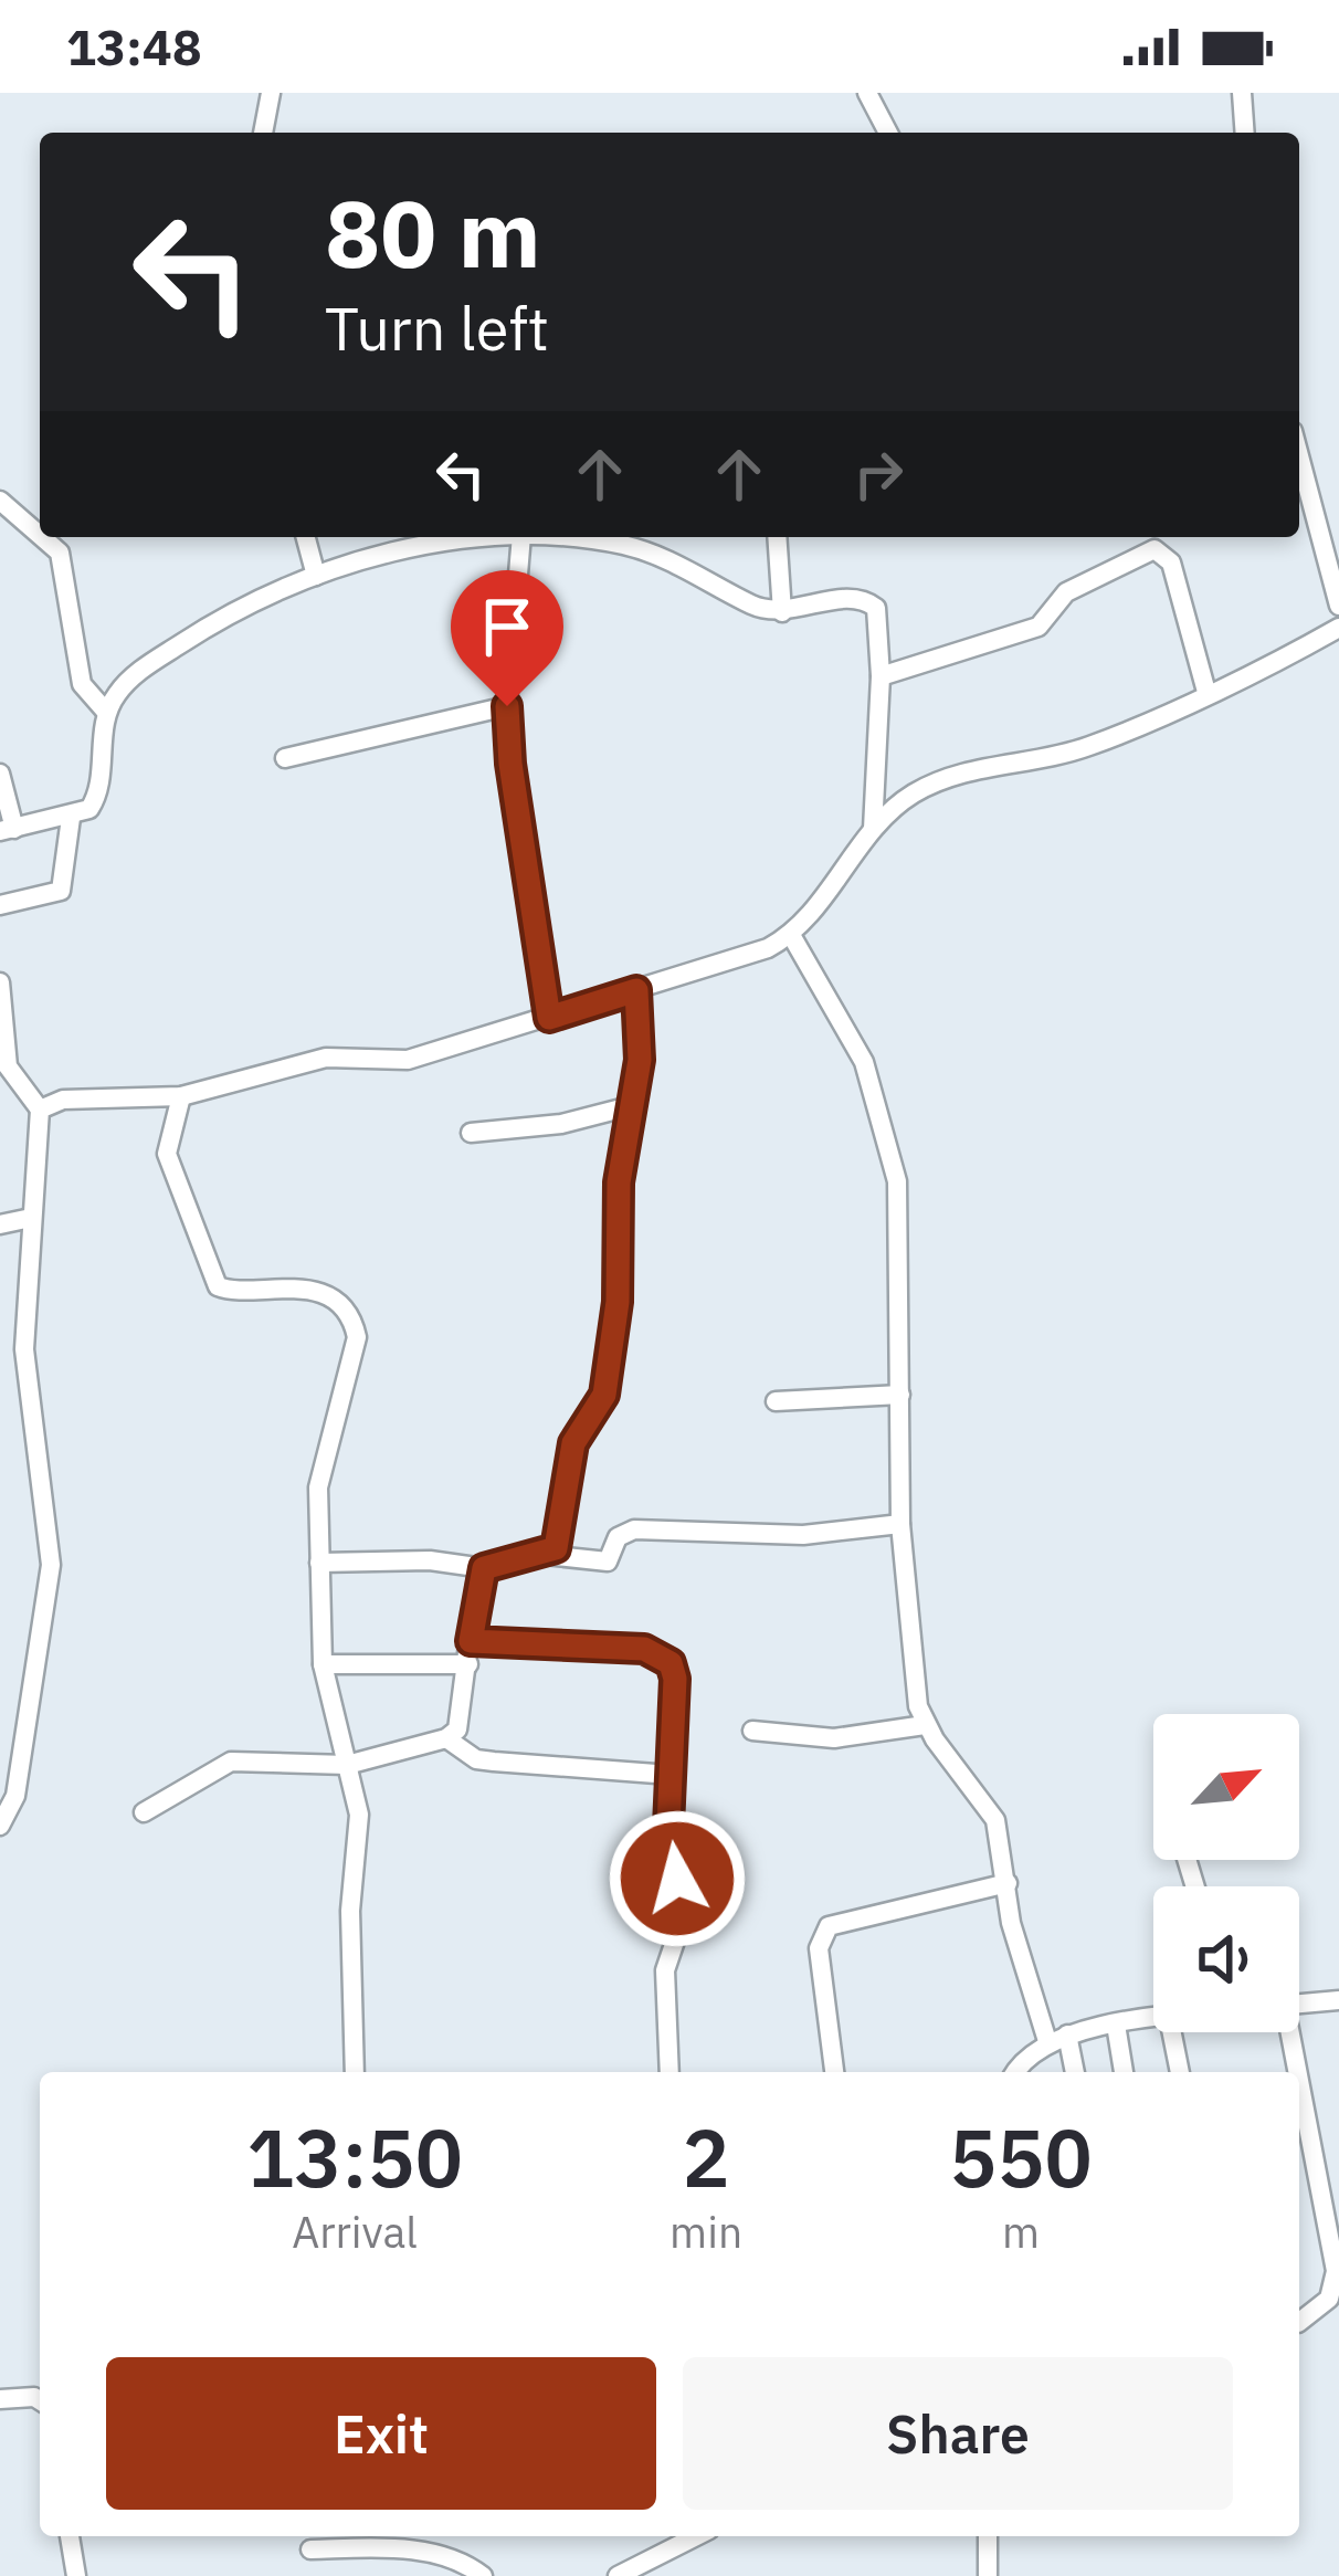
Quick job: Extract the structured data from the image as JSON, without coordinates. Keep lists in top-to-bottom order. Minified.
{"north":"top right","page":{"status":"13:48","turn":["80 m","Turn left"],"eta":["13:50","Arrival","2","min","550","m"],"buttons":["Exit","Share"]}}
